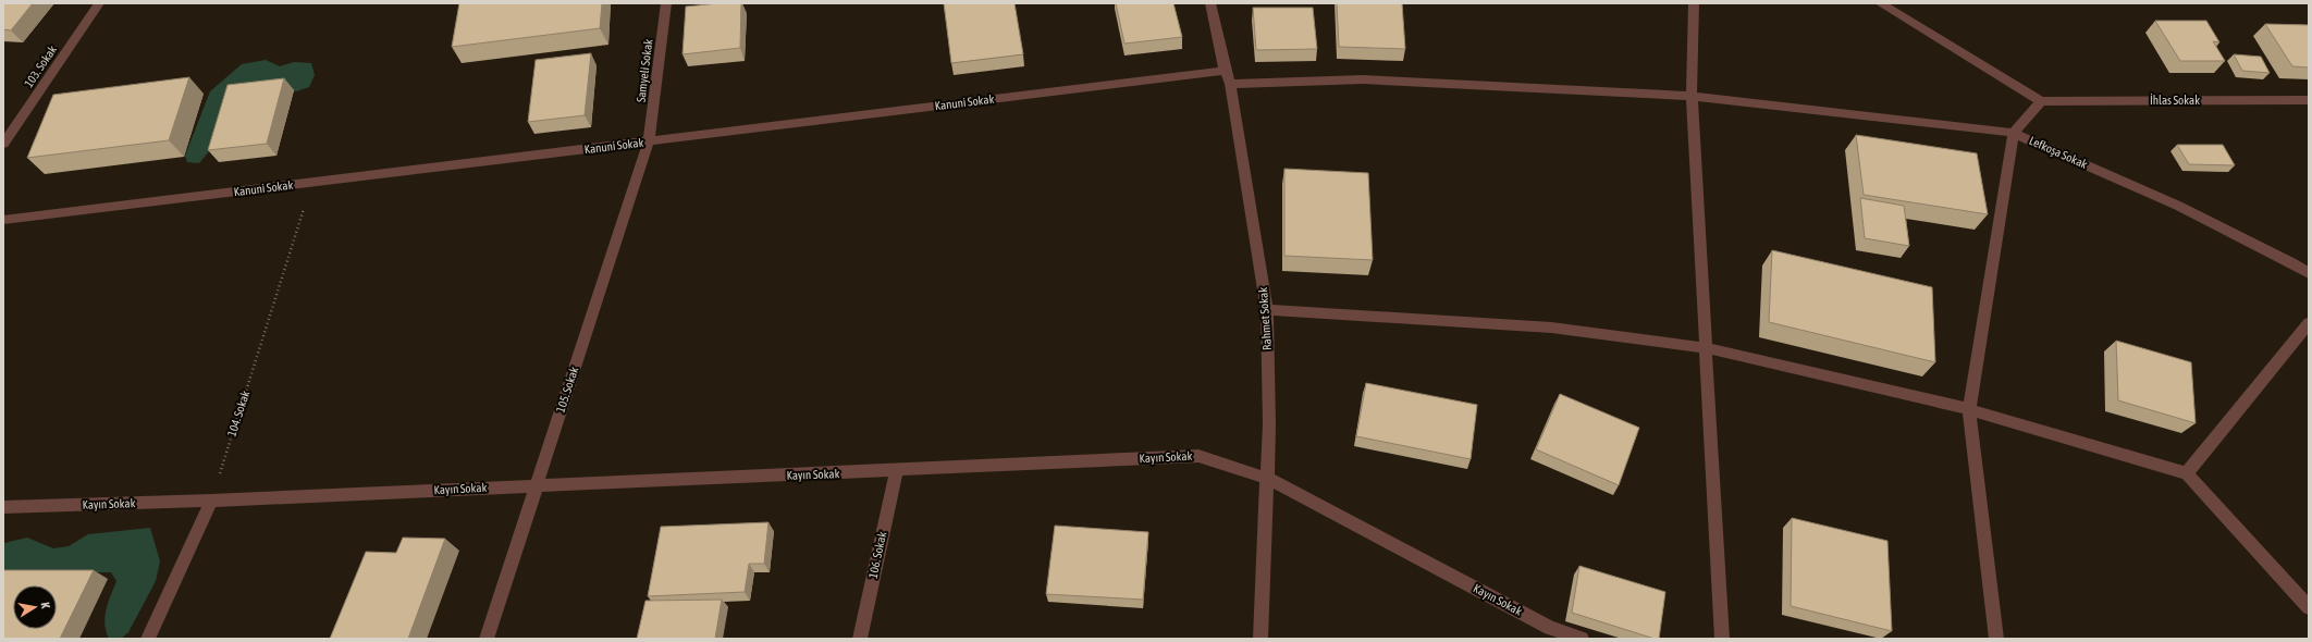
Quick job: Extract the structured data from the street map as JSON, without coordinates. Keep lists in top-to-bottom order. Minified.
{"streets":{"street":["103. Sokak","Samyeli Sokak","İhlas Sokak","Kanuni Sokak","Lefkoşa Sokak","Rahmet Sokak","105. Sokak","Kayın Sokak","106. Sokak"],"path":["104. Sokak"]},"crossings":[["Samyeli Sokak","Kanuni Sokak"],["Samyeli Sokak","105. Sokak"],["İhlas Sokak","Lefkoşa Sokak"],["Kanuni Sokak","Rahmet Sokak"],["Kanuni Sokak","105. Sokak"],["Kanuni Sokak","104. Sokak"],["Rahmet Sokak","Kayın Sokak"],["105. Sokak","Kayın Sokak"],["104. Sokak","Kayın Sokak"],["Kayın Sokak","106. Sokak"]],"north":"right"}
